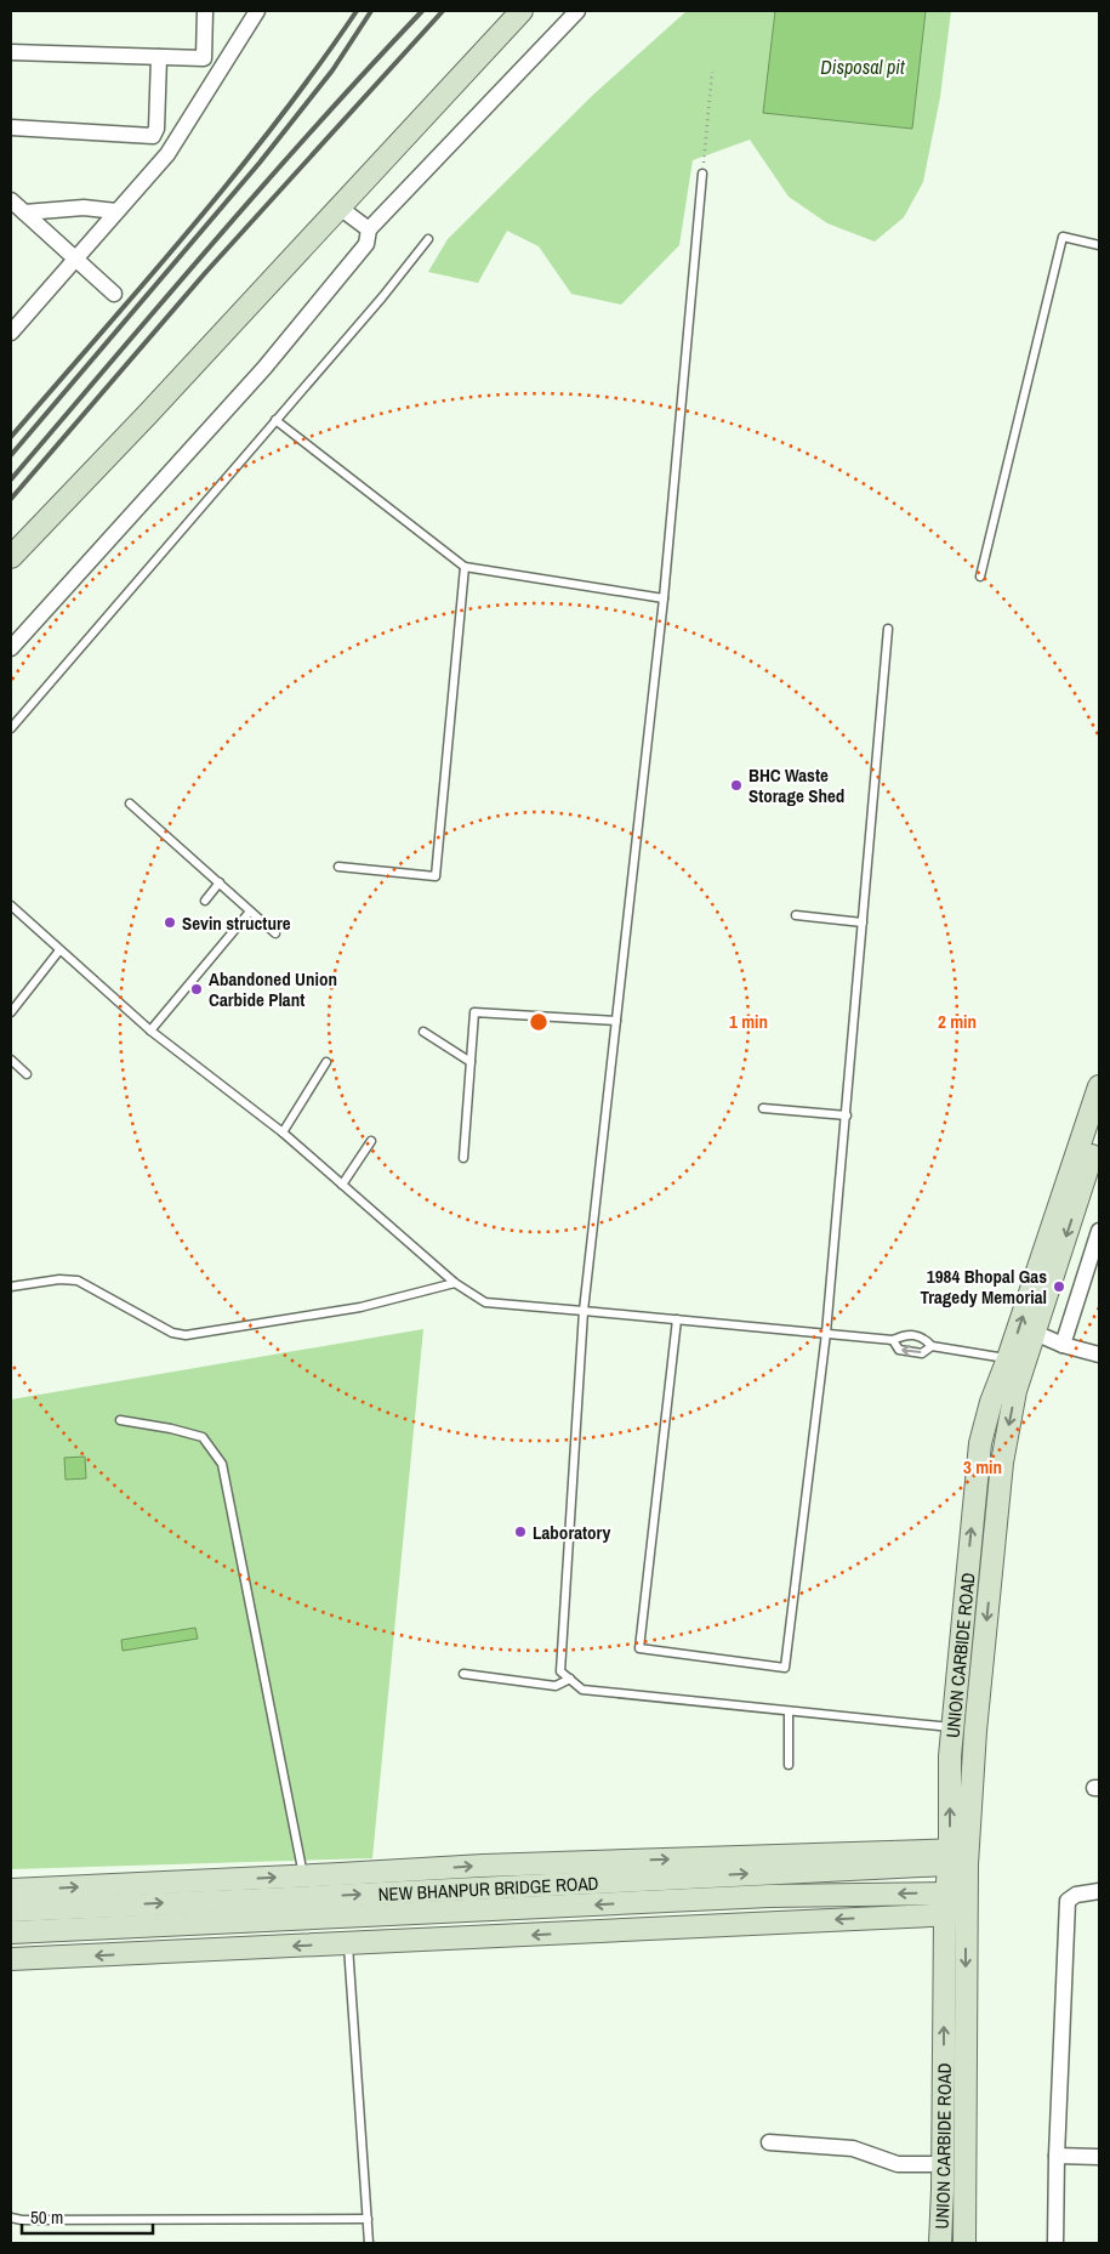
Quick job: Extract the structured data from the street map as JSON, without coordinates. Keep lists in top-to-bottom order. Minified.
{"streets":{"street":["UNION CARBIDE ROAD","NEW BHANPUR BRIDGE ROAD"]},"crossings":[["UNION CARBIDE ROAD","NEW BHANPUR BRIDGE ROAD"]],"water":["Disposal pit"],"places":["BHC Waste Storage Shed","Sevin structure","Abandoned Union Carbide Plant","1984 Bhopal Gas Tragedy Memorial","Laboratory"],"scale_bar":"50 m","rings":["1 min","2 min","3 min"]}
